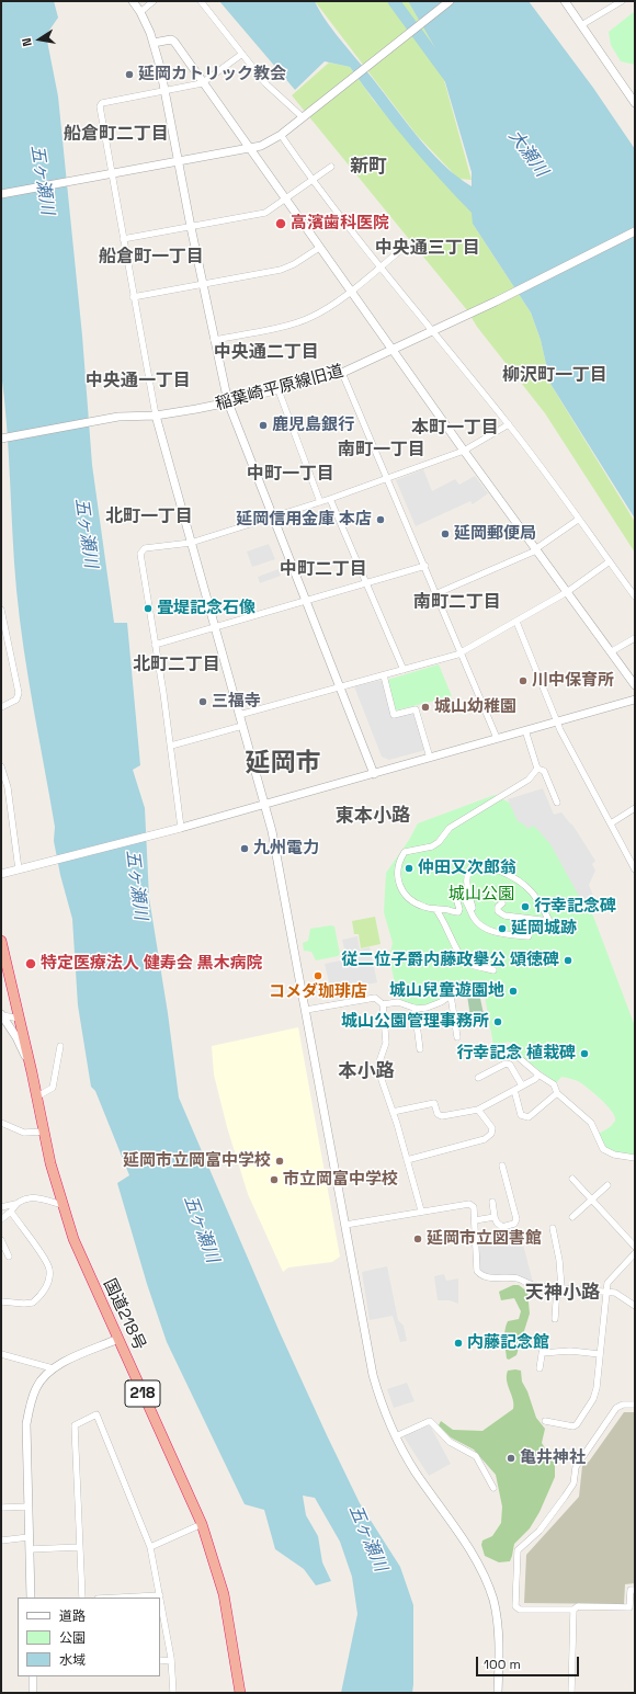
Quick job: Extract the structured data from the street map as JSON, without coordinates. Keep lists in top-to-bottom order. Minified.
{"streets":{"highway":["国道218号","218"],"street":["稲葉崎平原線旧道"]},"districts":["船倉町二丁目","新町","中央通三丁目","船倉町一丁目","中央通二丁目","柳沢町一丁目","中央通一丁目","本町一丁目","南町一丁目","中町一丁目","北町一丁目","中町二丁目","南町二丁目","北町二丁目","延岡市","東本小路","本小路","天神小路"],"water":["大瀬川","五ヶ瀬川"],"parks":["城山公園"],"places":["延岡カトリック教会","高濱歯科医院","鹿児島銀行","延岡信用金庫 本店","延岡郵便局","畳堤記念石像","川中保育所","三福寺","城山幼稚園","九州電力","仲田又次郎翁","行幸記念碑","延岡城跡","従二位子爵内藤政擧公 頌徳碑","特定医療法人 健寿会 黒木病院","コメダ珈琲店","城山兒童遊園地","城山公園管理事務所","行幸記念 植栽碑","延岡市立岡富中学校","市立岡富中学校","延岡市立図書館","内藤記念館","亀井神社"],"legend":["道路","公園","水域"],"scale_bar":"100 m","north":"left"}
